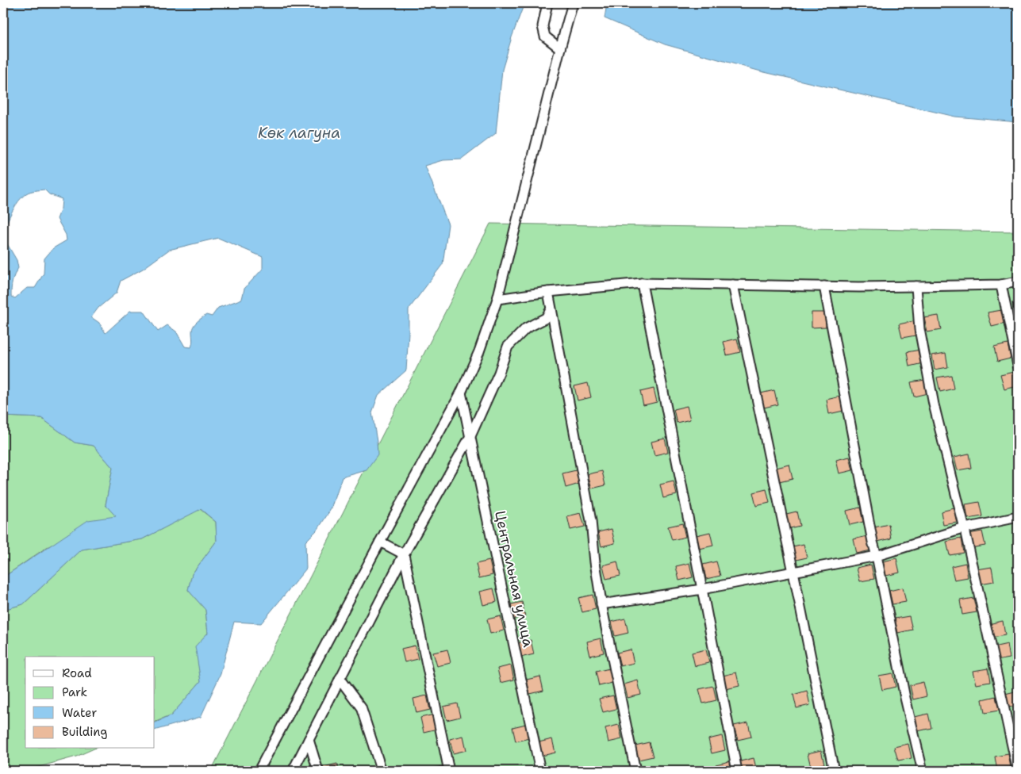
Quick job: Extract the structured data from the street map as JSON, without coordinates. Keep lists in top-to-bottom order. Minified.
{"streets":{"street":["Центральная улица"]},"water":["Көк лагуна"],"legend":["Road","Park","Water","Building"]}
